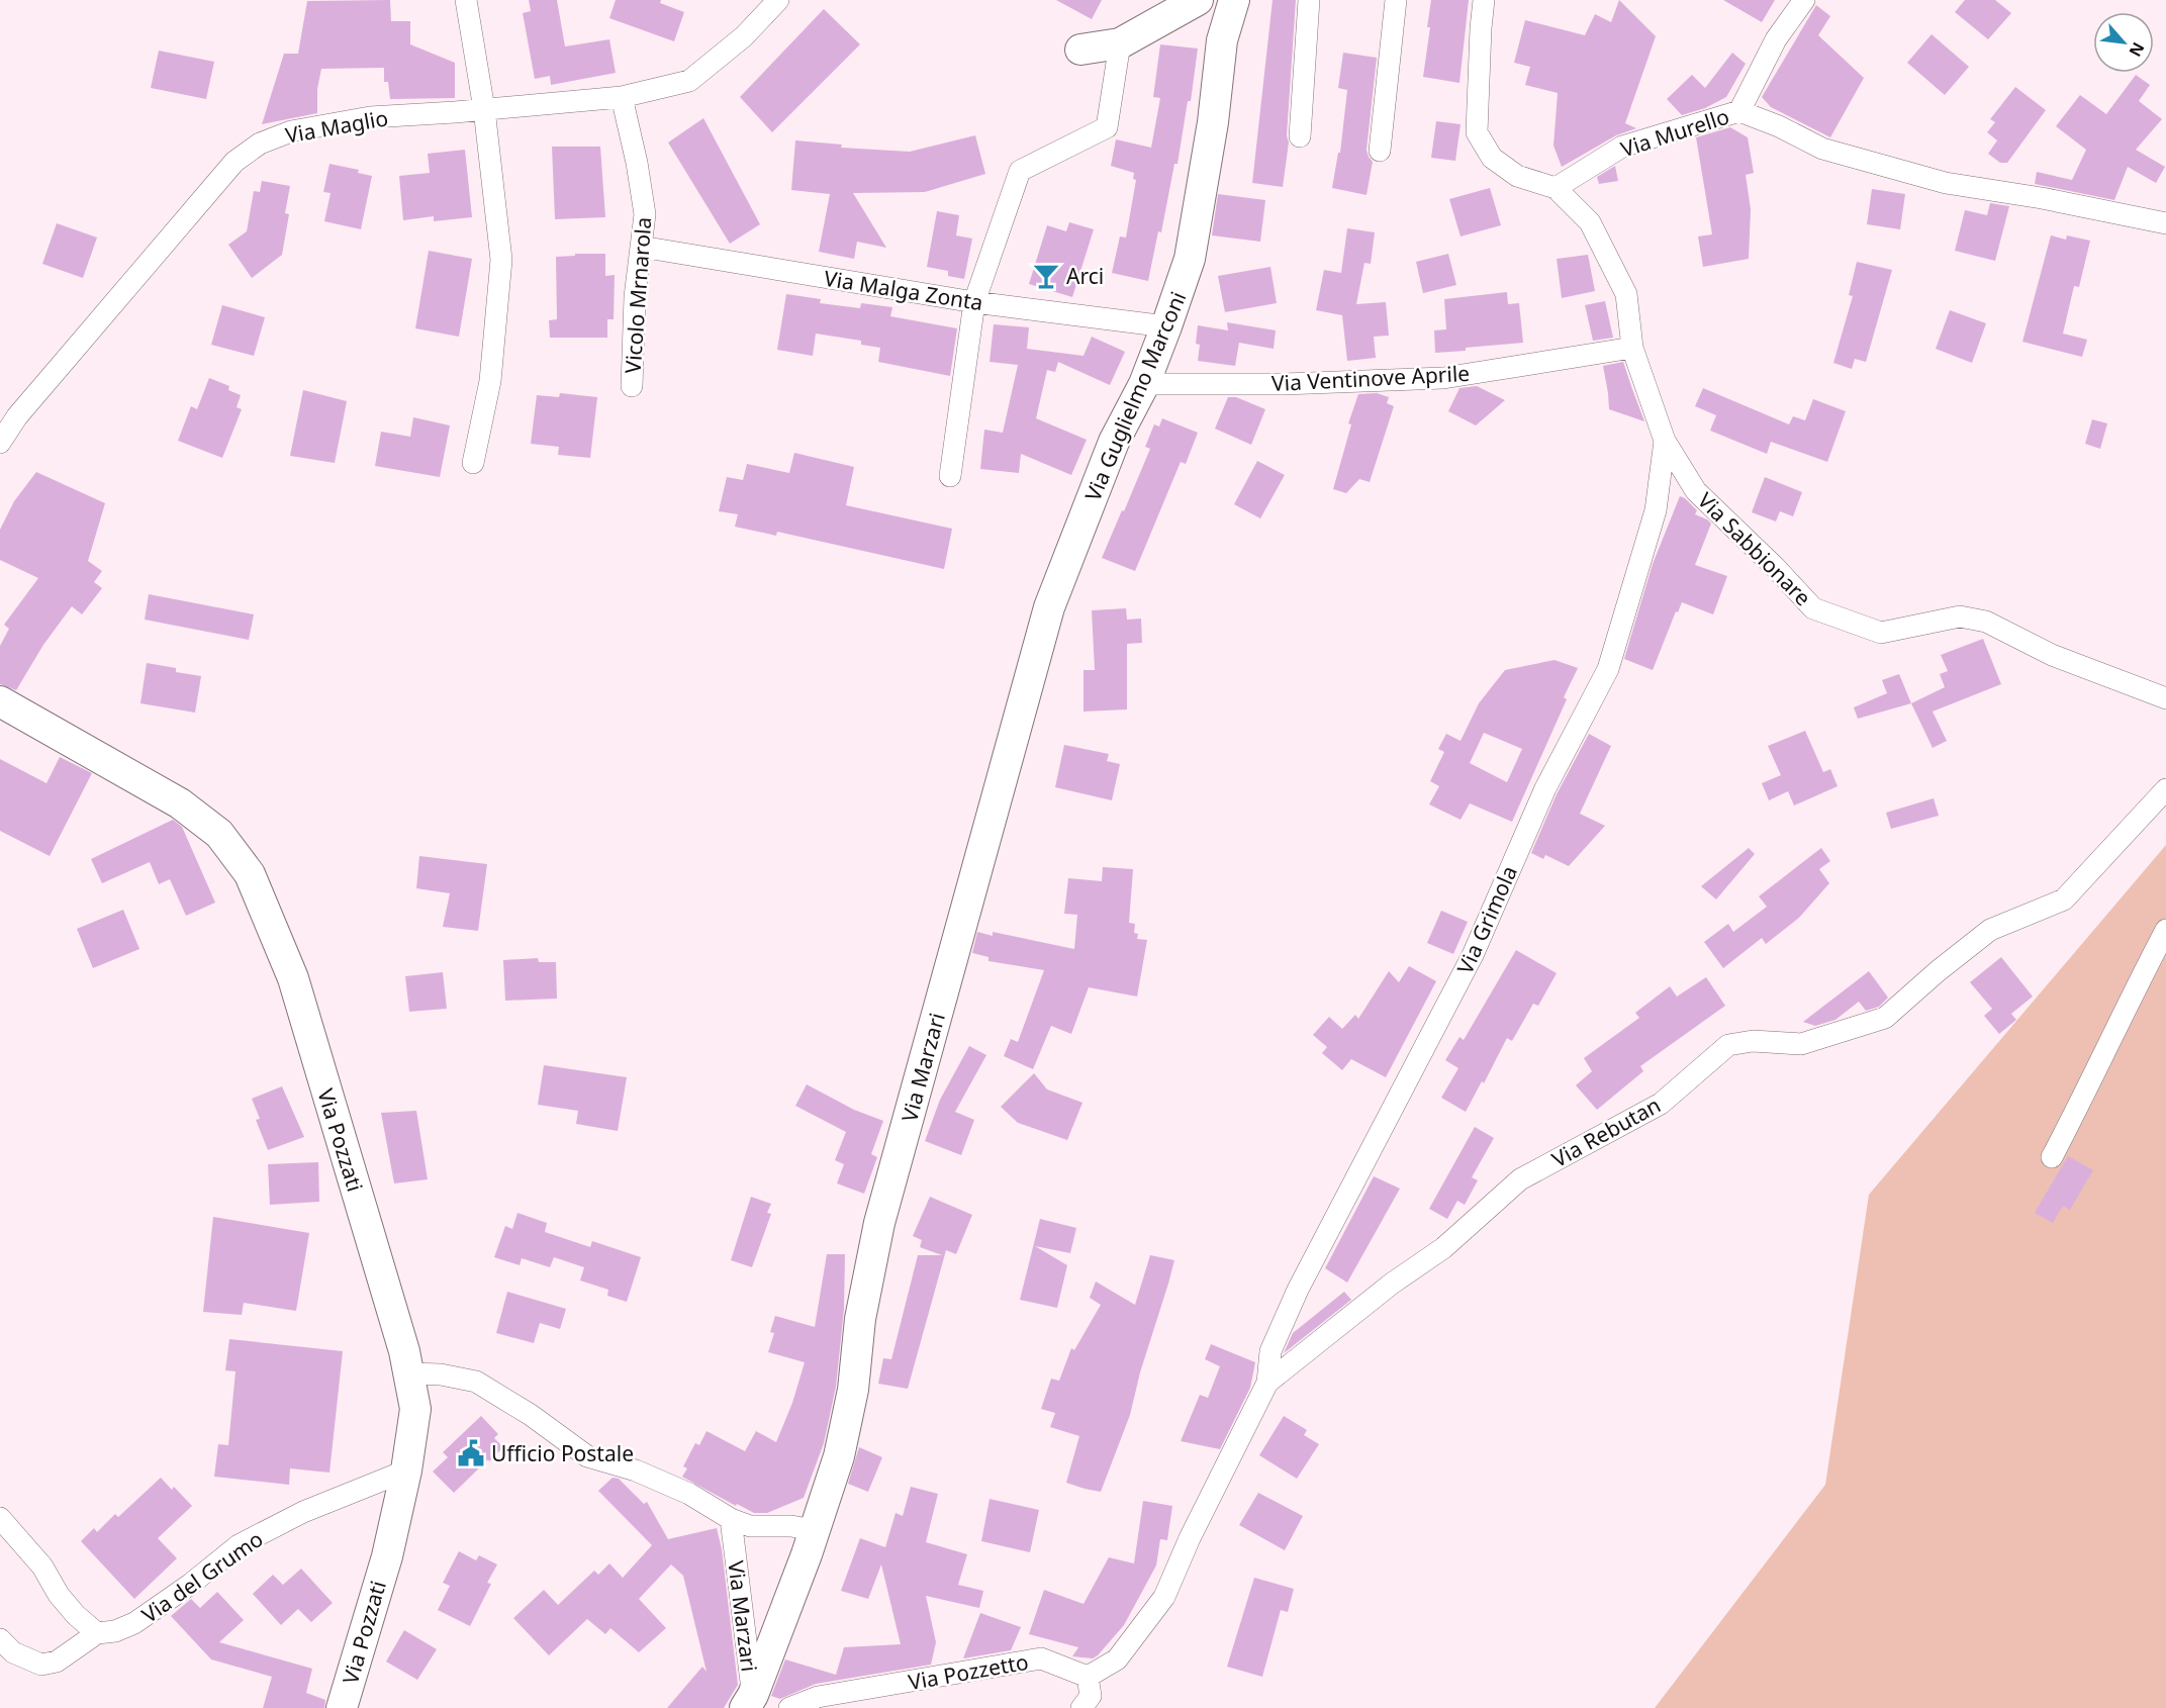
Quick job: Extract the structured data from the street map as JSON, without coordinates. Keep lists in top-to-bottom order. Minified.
{"streets":{"street":["Via Maglio","Via Murello","Via Malga Zonta","Vicolo Mrnarola","Via Ventinove Aprile","Via Guglielmo Marconi","Via Sabbionare","Via Grimola","Via Marzari","Via Rebutan","Via Pozzati","Via del Grumo","Via Pozzetto"]},"crossings":[["Via Maglio","Vicolo Mrnarola"],["Via Murello","Via Sabbionare"],["Via Malga Zonta","Vicolo Mrnarola"],["Via Malga Zonta","Via Guglielmo Marconi"],["Via Ventinove Aprile","Via Guglielmo Marconi"],["Via Ventinove Aprile","Via Sabbionare"],["Via Guglielmo Marconi","Via Marzari"],["Via Sabbionare","Via Grimola"],["Via Grimola","Via Rebutan"],["Via Pozzati","Via del Grumo"]],"places":{"bar":["Arci"],"public building":["Ufficio Postale"]},"north":"bottom right"}
